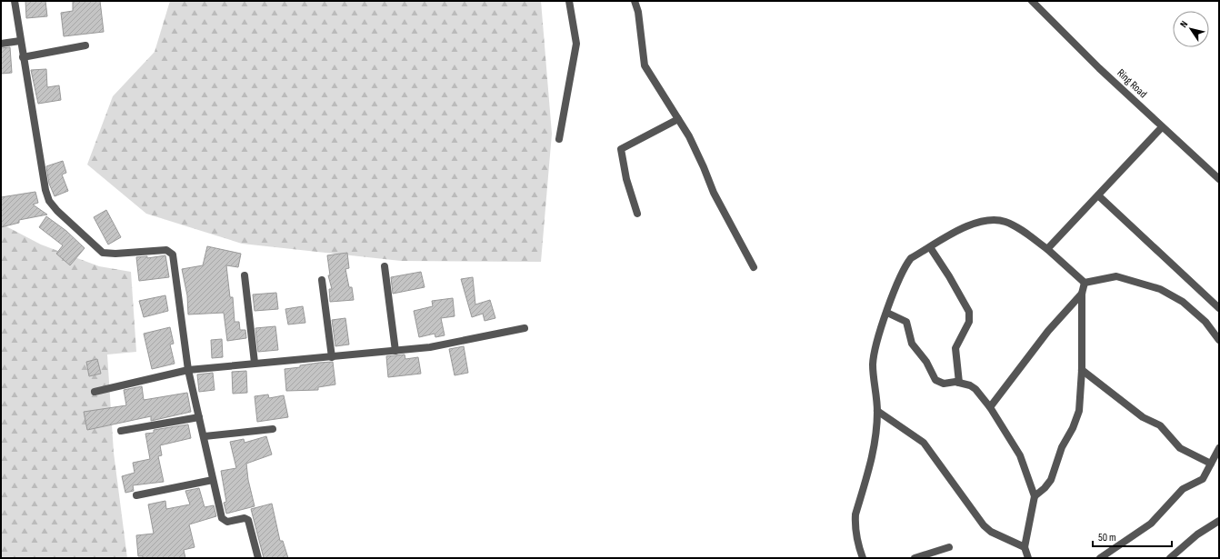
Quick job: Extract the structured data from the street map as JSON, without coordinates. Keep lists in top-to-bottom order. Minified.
{"streets":{"street":["Ring Road"]},"scale_bar":"50 m","north":"top left"}
